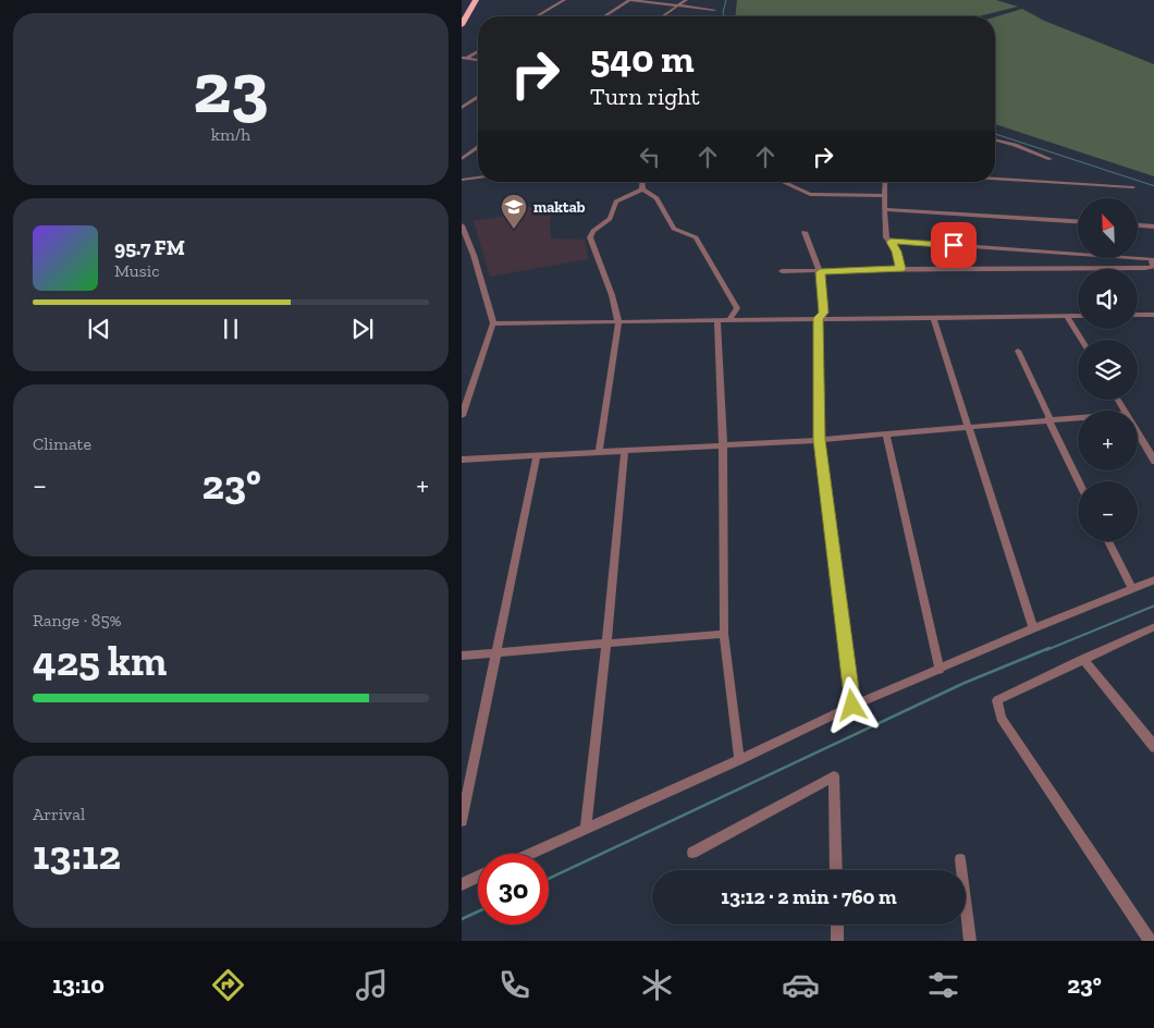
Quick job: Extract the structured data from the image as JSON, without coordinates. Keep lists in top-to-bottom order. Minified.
{"places":{"school or university":["maktab"]},"north":"top left","page":{"tile":[["23","km/h"],"Climate",["Range · 85%","425 km"],["Arrival","13:12"]],"turn":["540 m","Turn right"],"map_buttons":["+","−"],"song":["95.7 FM","Music"],"heat":["−","23°","+"],"limit":"30","trip":"13:12 · 2 min · 760 m","tabs":["13:10","23°"]}}
